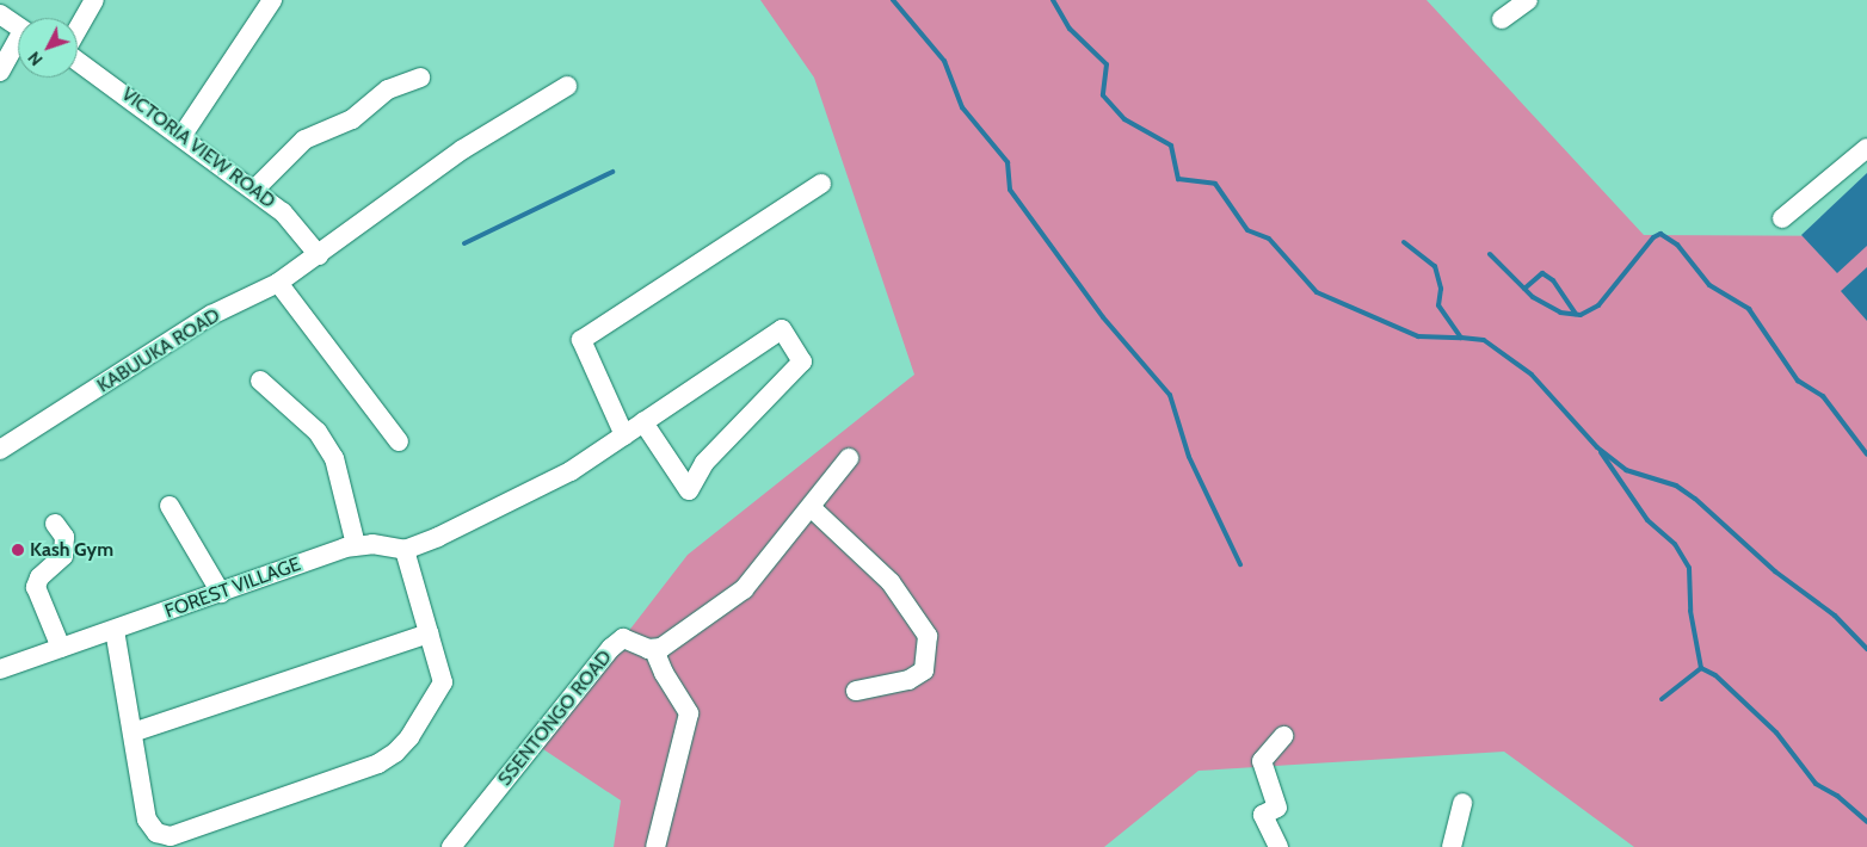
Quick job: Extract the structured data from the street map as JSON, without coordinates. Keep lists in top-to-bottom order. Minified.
{"streets":{"street":["VICTORIA VIEW ROAD","KABUUKA ROAD","FOREST VILLAGE","SSENTONGO ROAD"]},"crossings":[["VICTORIA VIEW ROAD","KABUUKA ROAD"]],"places":["Kash Gym"],"north":"bottom left"}
